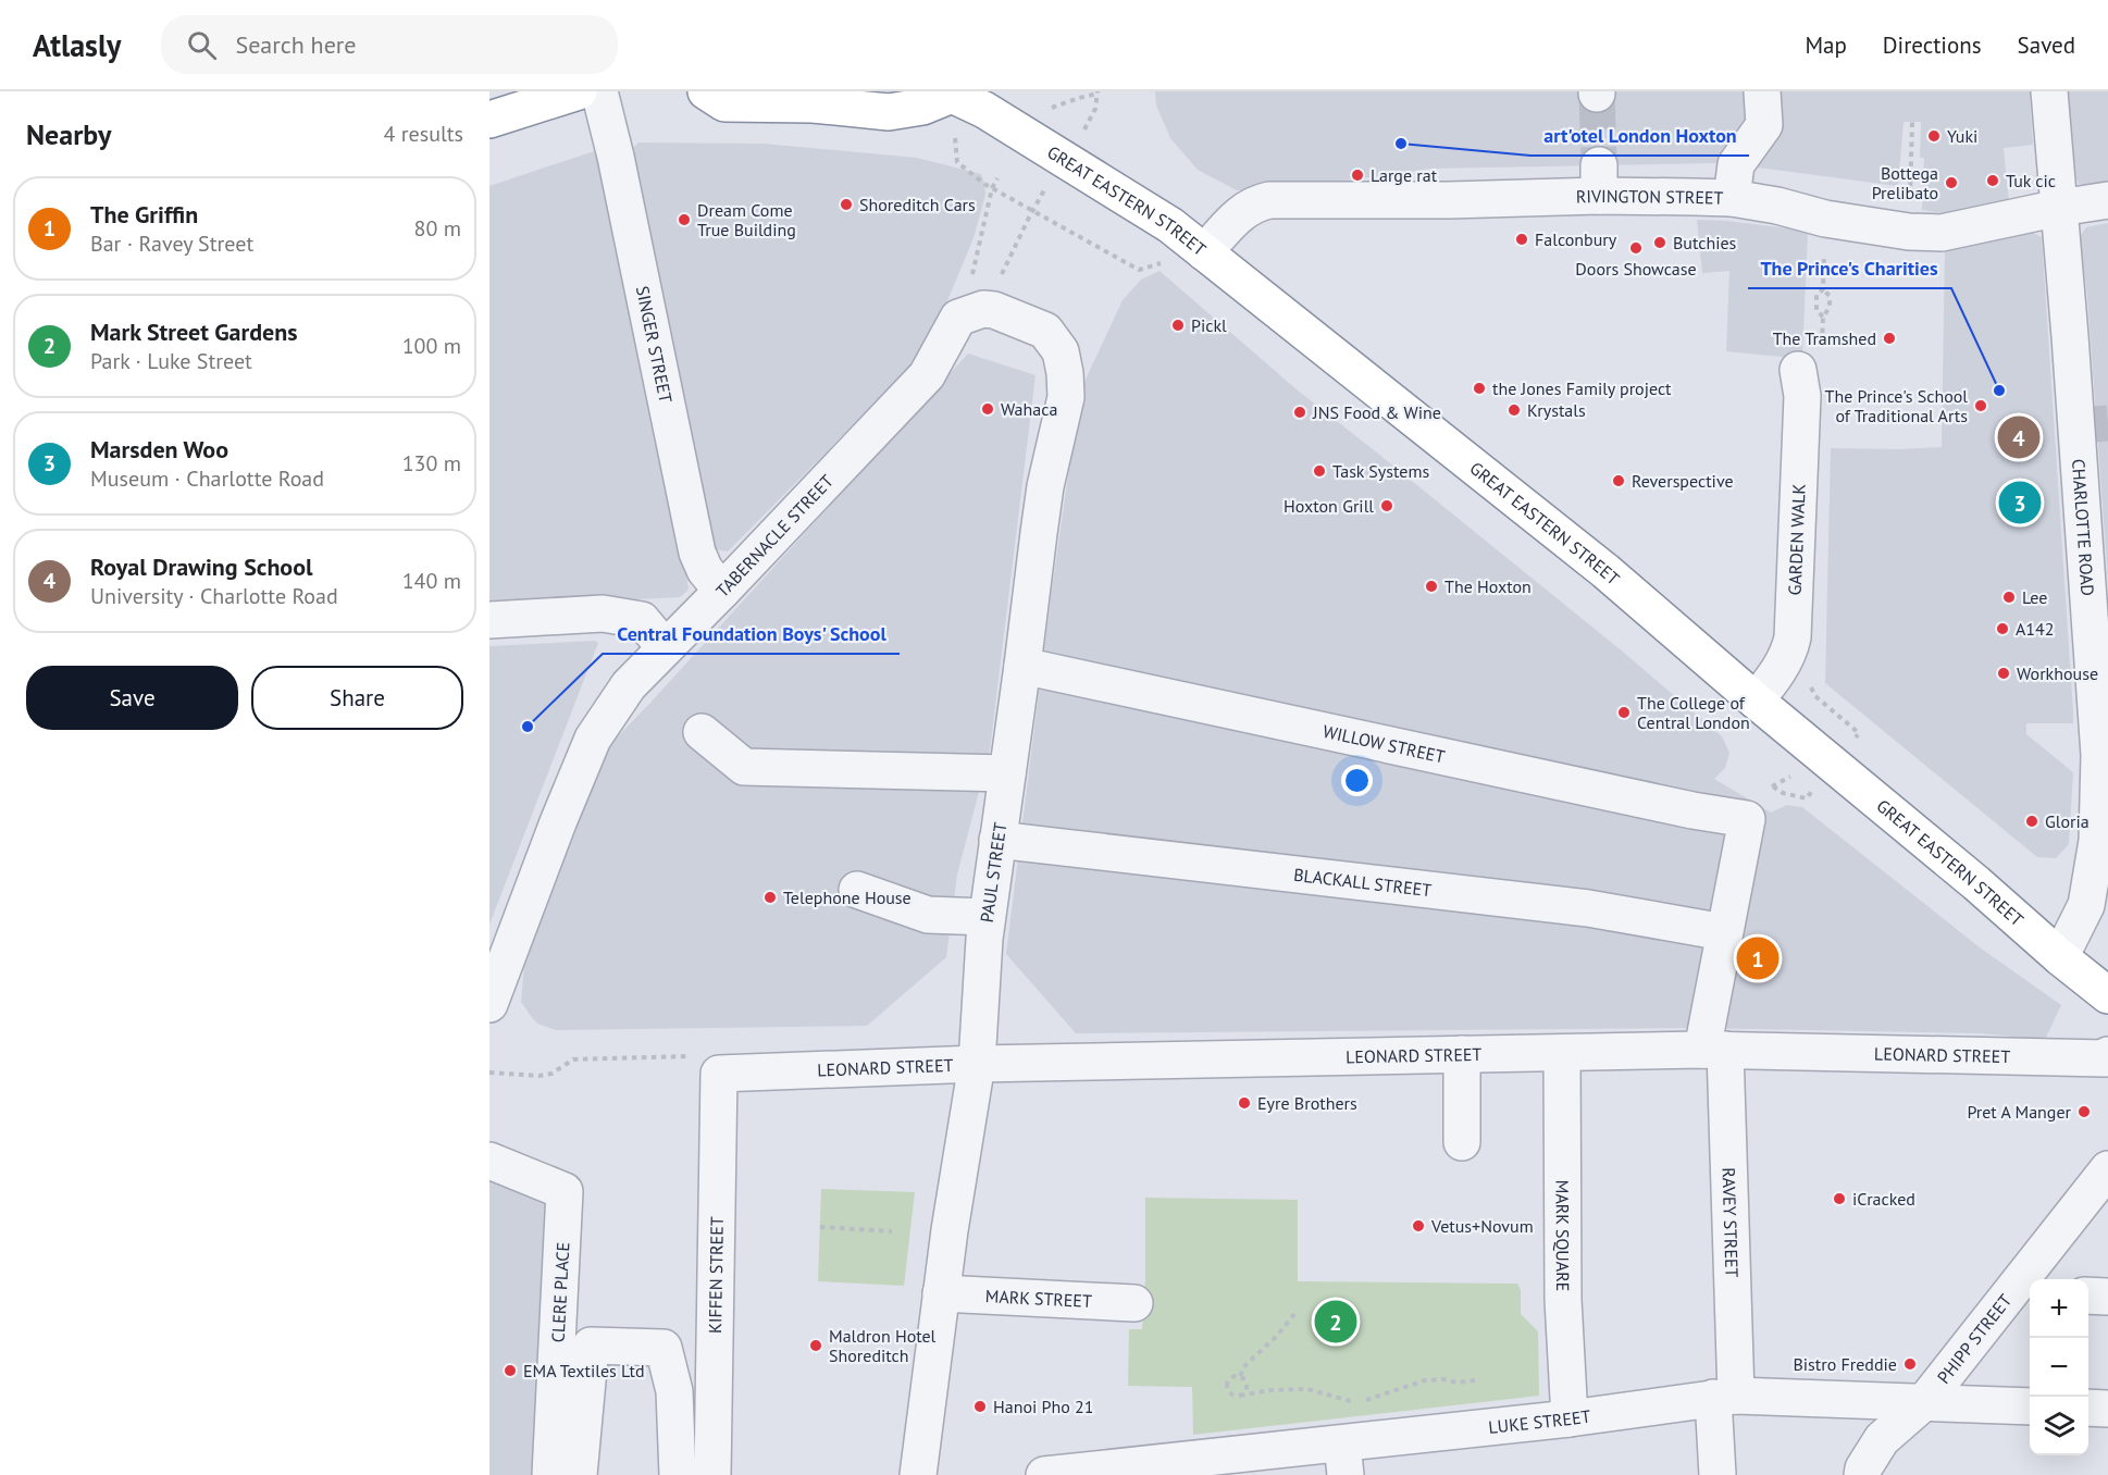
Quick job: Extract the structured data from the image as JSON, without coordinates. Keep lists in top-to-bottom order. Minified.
{"streets":{"highway":["GREAT EASTERN STREET"],"street":["RIVINGTON STREET","SINGER STREET","CHARLOTTE ROAD","TABERNACLE STREET","GARDEN WALK","WILLOW STREET","PAUL STREET","BLACKALL STREET","LEONARD STREET","RAVEY STREET","MARK SQUARE","KIFFEN STREET","CLERE PLACE","MARK STREET","PHIPP STREET","LUKE STREET"]},"crossings":[["RIVINGTON STREET","GREAT EASTERN STREET"],["RIVINGTON STREET","CHARLOTTE ROAD"],["GREAT EASTERN STREET","CHARLOTTE ROAD"],["GREAT EASTERN STREET","GARDEN WALK"],["SINGER STREET","TABERNACLE STREET"],["TABERNACLE STREET","PAUL STREET"],["WILLOW STREET","PAUL STREET"],["WILLOW STREET","RAVEY STREET"],["PAUL STREET","BLACKALL STREET"],["PAUL STREET","LEONARD STREET"],["PAUL STREET","MARK STREET"],["BLACKALL STREET","RAVEY STREET"],["LEONARD STREET","RAVEY STREET"],["LEONARD STREET","MARK SQUARE"],["LEONARD STREET","KIFFEN STREET"],["RAVEY STREET","LUKE STREET"],["MARK SQUARE","LUKE STREET"],["PHIPP STREET","LUKE STREET"]],"places":["Yuki","art'otel London Hoxton","Large rat","Tuk cic","Bottega Prelibato","Shoreditch Cars","Dream Come True Building","Falconbury","Butchies","Doors Showcase","Pickl","The Tramshed","the Jones Family project","The Prince's Charities","The Prince's School of Traditional Arts","Wahaca","Krystals","JNS Food & Wine","Task Systems","Reverspective","Hoxton Grill","The Hoxton","Lee","A142","Workhouse","The College of Central London","Central Foundation Boys' School","Gloria","Telephone House","Eyre Brothers","Pret A Manger","iCracked","Vetus+Novum","Maldron Hotel Shoreditch","Bistro Freddie","EMA Textiles Ltd","Hanoi Pho 21"],"page":{"header":"Atlasly","search":"Search here","nav":["Map","Directions","Saved"],"heading":["Nearby","4 results"],"list":[{"mark":"1","name":"The Griffin","note":"Bar · Ravey Street","value":"80 m"},{"mark":"2","name":"Mark Street Gardens","note":"Park · Luke Street","value":"100 m"},{"mark":"3","name":"Marsden Woo","note":"Museum · Charlotte Road","value":"130 m"},{"mark":"4","name":"Royal Drawing School","note":"University · Charlotte Road","value":"140 m"}],"pins":["4","3","1","2"],"buttons":["Save","Share"],"map_buttons":["+","−"]}}
